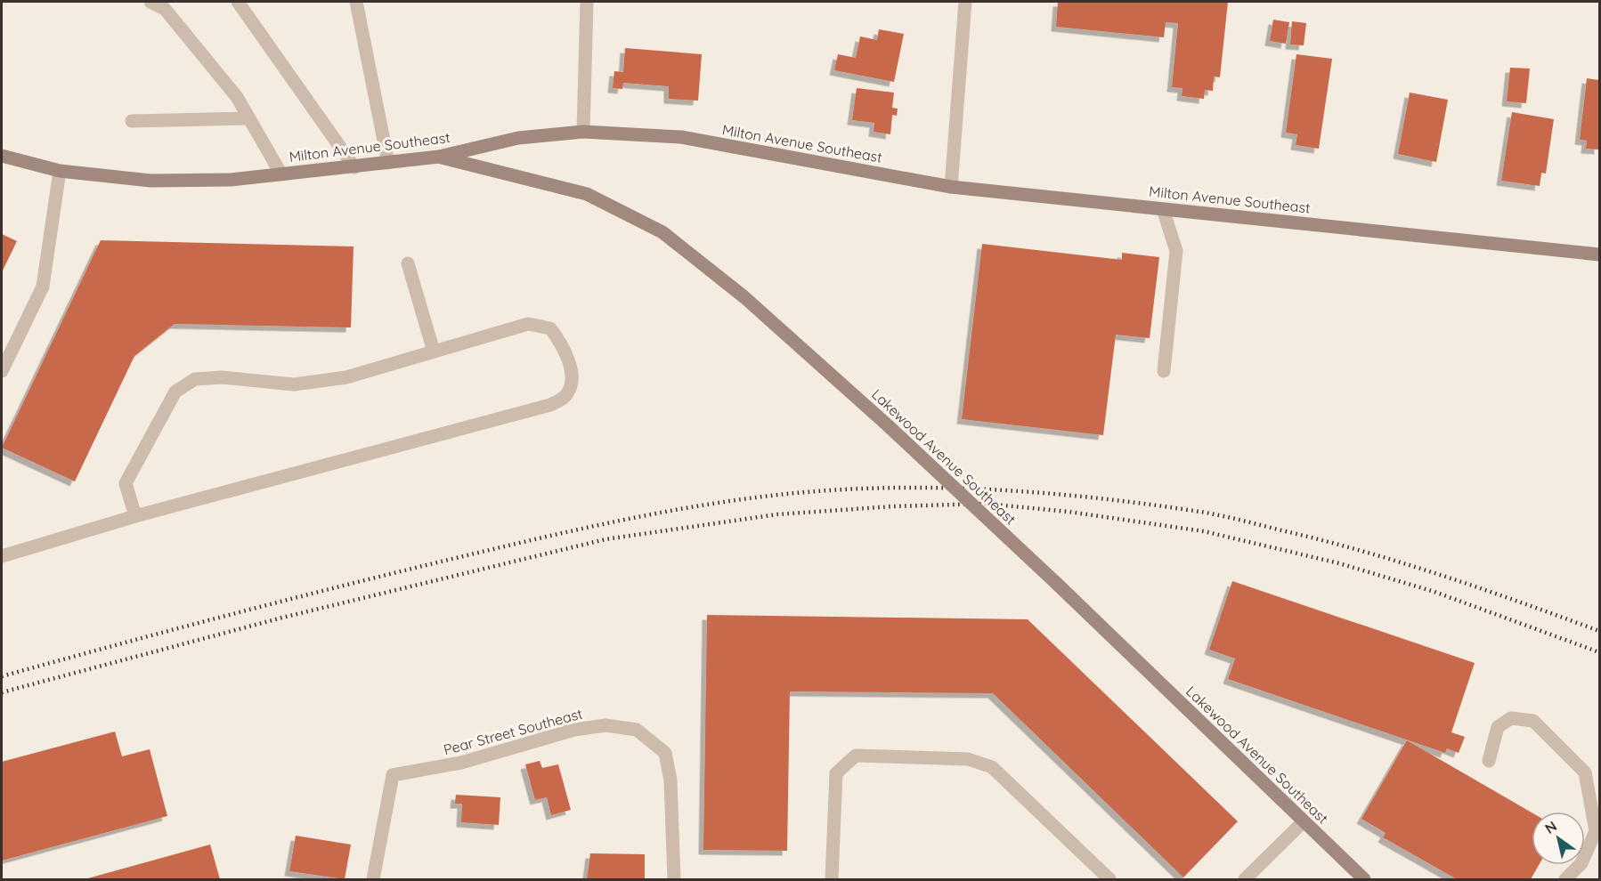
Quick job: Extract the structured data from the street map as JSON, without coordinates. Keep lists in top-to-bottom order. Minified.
{"streets":{"street":["Milton Avenue Southeast","Lakewood Avenue Southeast","Pear Street Southeast"]},"crossings":[["Milton Avenue Southeast","Lakewood Avenue Southeast"]],"north":"top left"}
